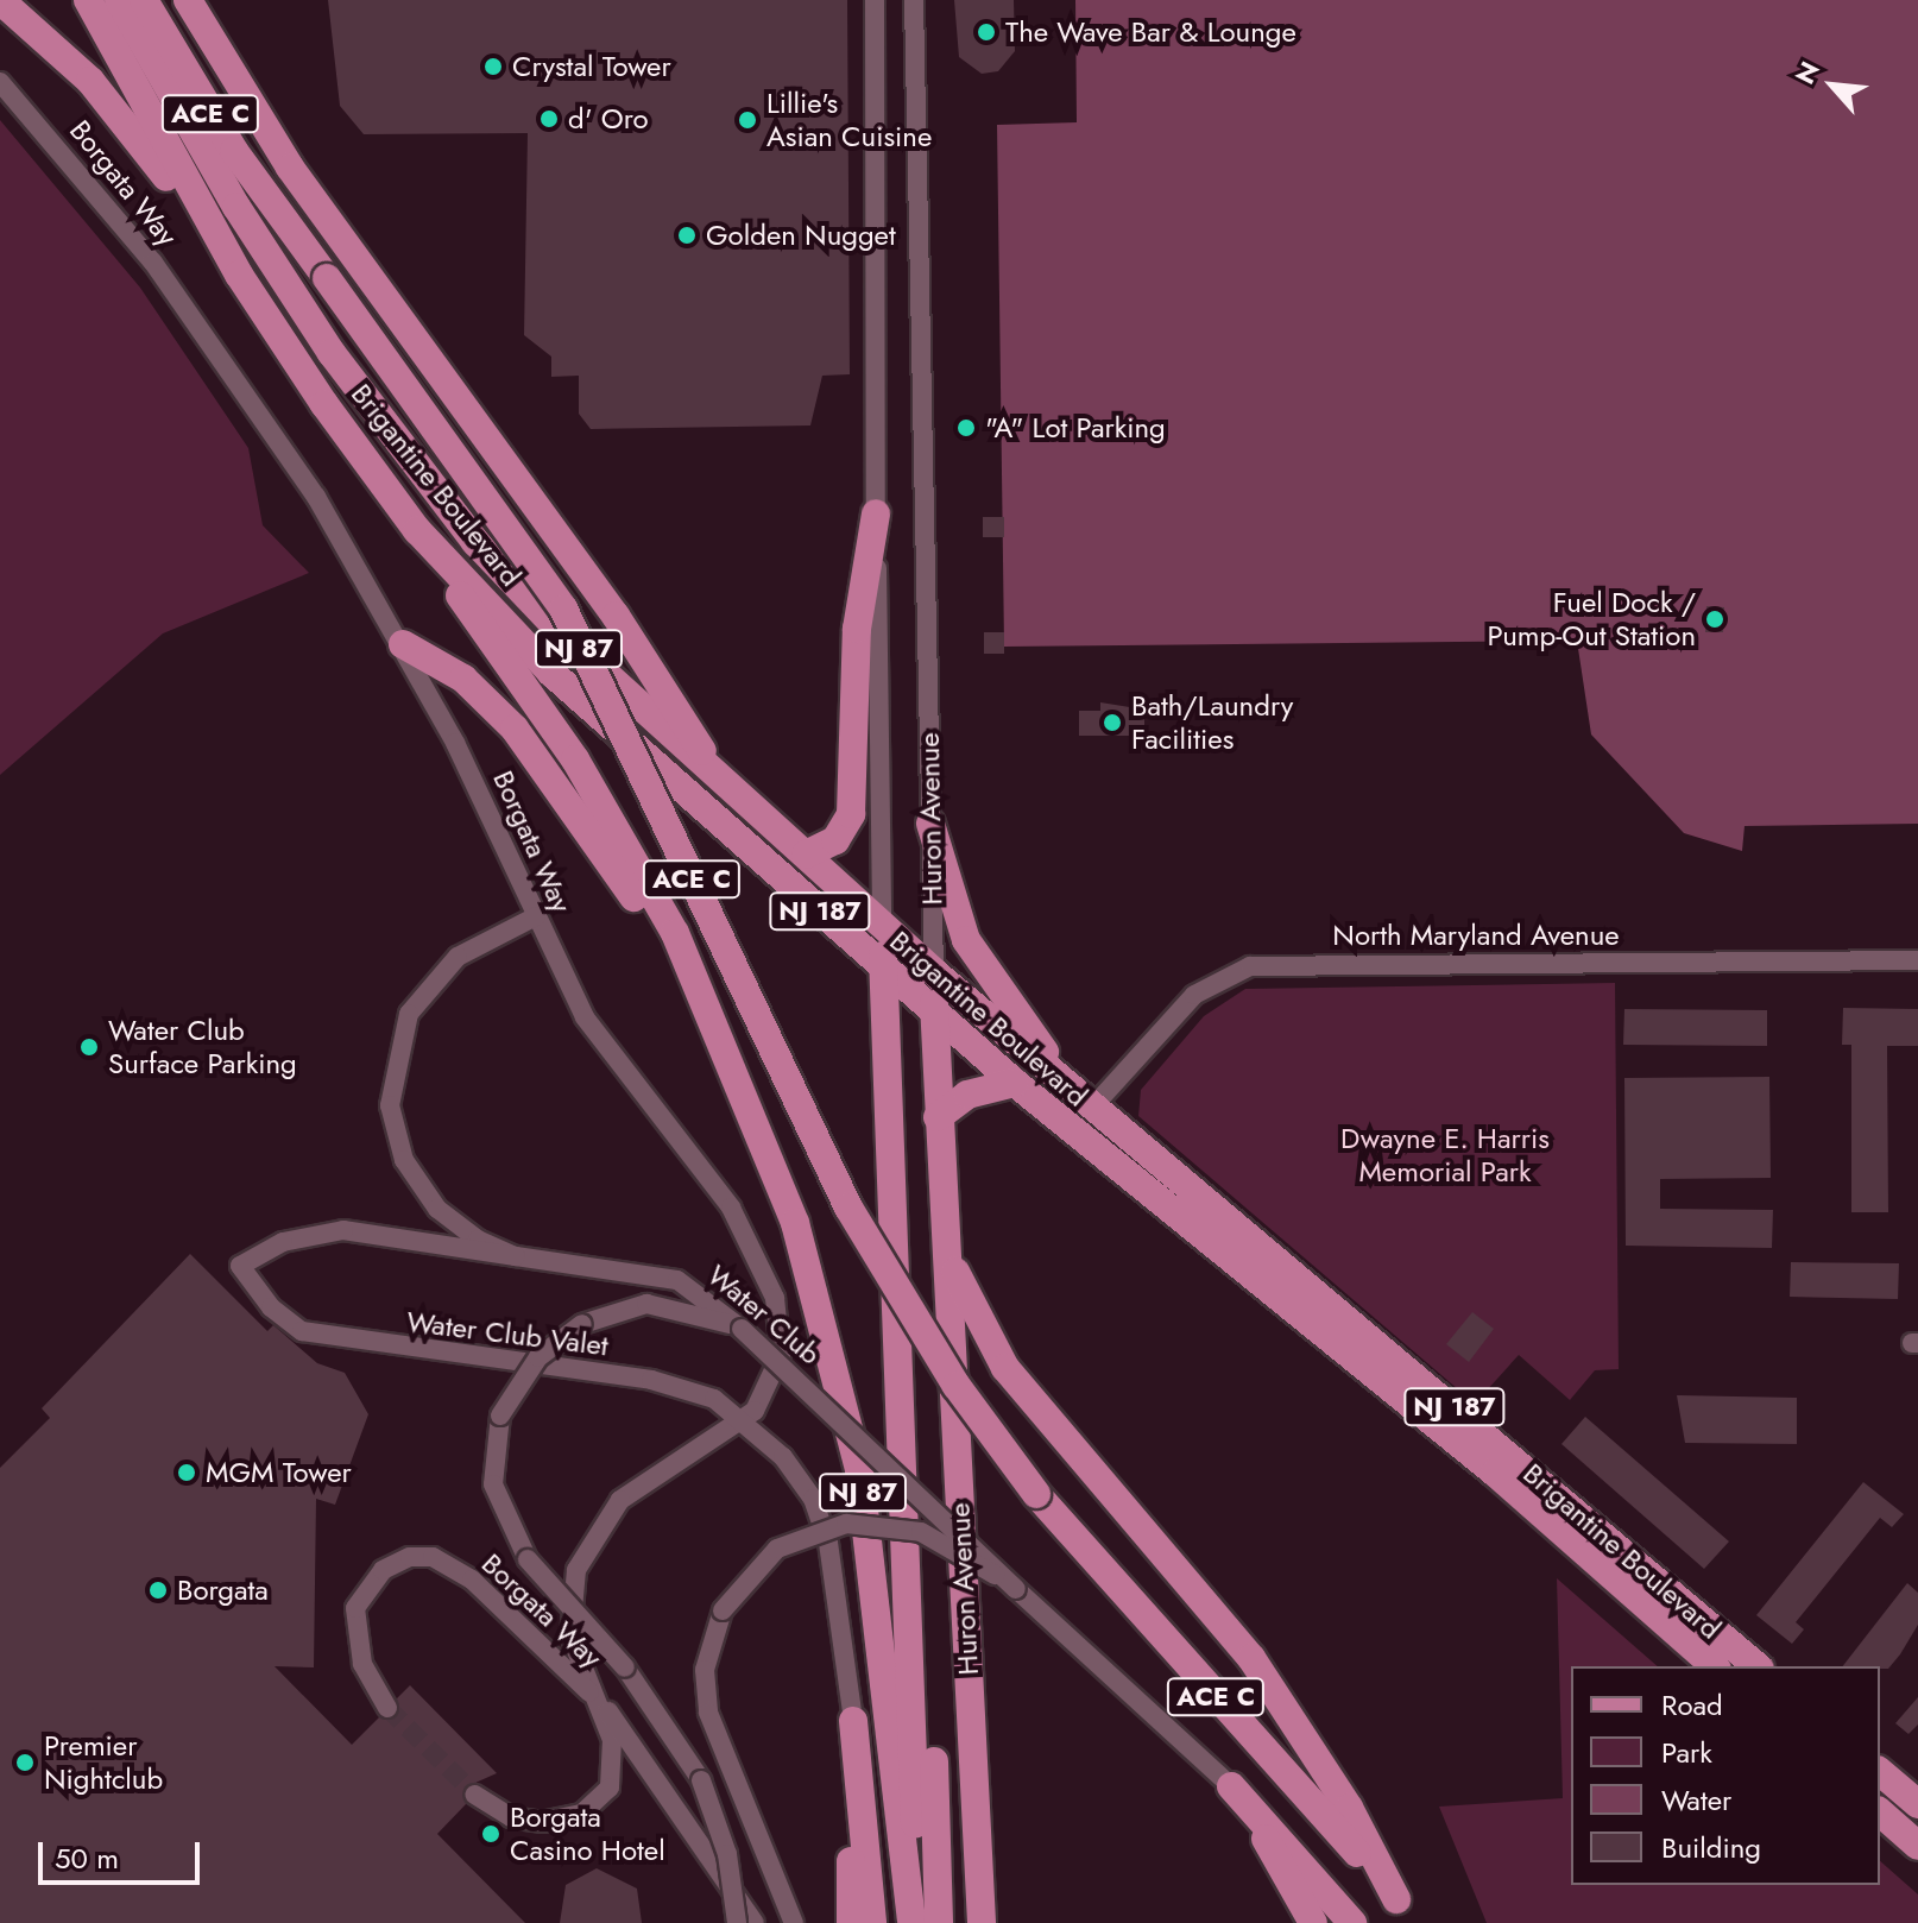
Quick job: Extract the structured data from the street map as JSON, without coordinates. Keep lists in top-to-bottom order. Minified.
{"streets":{"main road":["ACE C","Brigantine Boulevard","NJ 87","Huron Avenue","NJ 187"],"street":["Borgata Way","North Maryland Avenue","Water Club","Water Club Valet"]},"crossings":[["Borgata Way","Water Club"],["Borgata Way","Water Club Valet"],["Brigantine Boulevard","NJ 87"],["Brigantine Boulevard","Huron Avenue"],["Brigantine Boulevard","North Maryland Avenue"],["NJ 87","Huron Avenue"],["Water Club","Water Club Valet"]],"parks":["Dwayne E. Harris Memorial Park"],"places":["The Wave Bar & Lounge","Crystal Tower","d' Oro","Lillie's Asian Cuisine","Golden Nugget","\"A\" Lot Parking","Fuel Dock / Pump-Out Station","Bath/Laundry Facilities","Water Club Surface Parking","MGM Tower","Borgata","Premier Nightclub","Borgata Casino Hotel"],"legend":["Road","Park","Water","Building"],"scale_bar":"50 m","north":"top left"}
